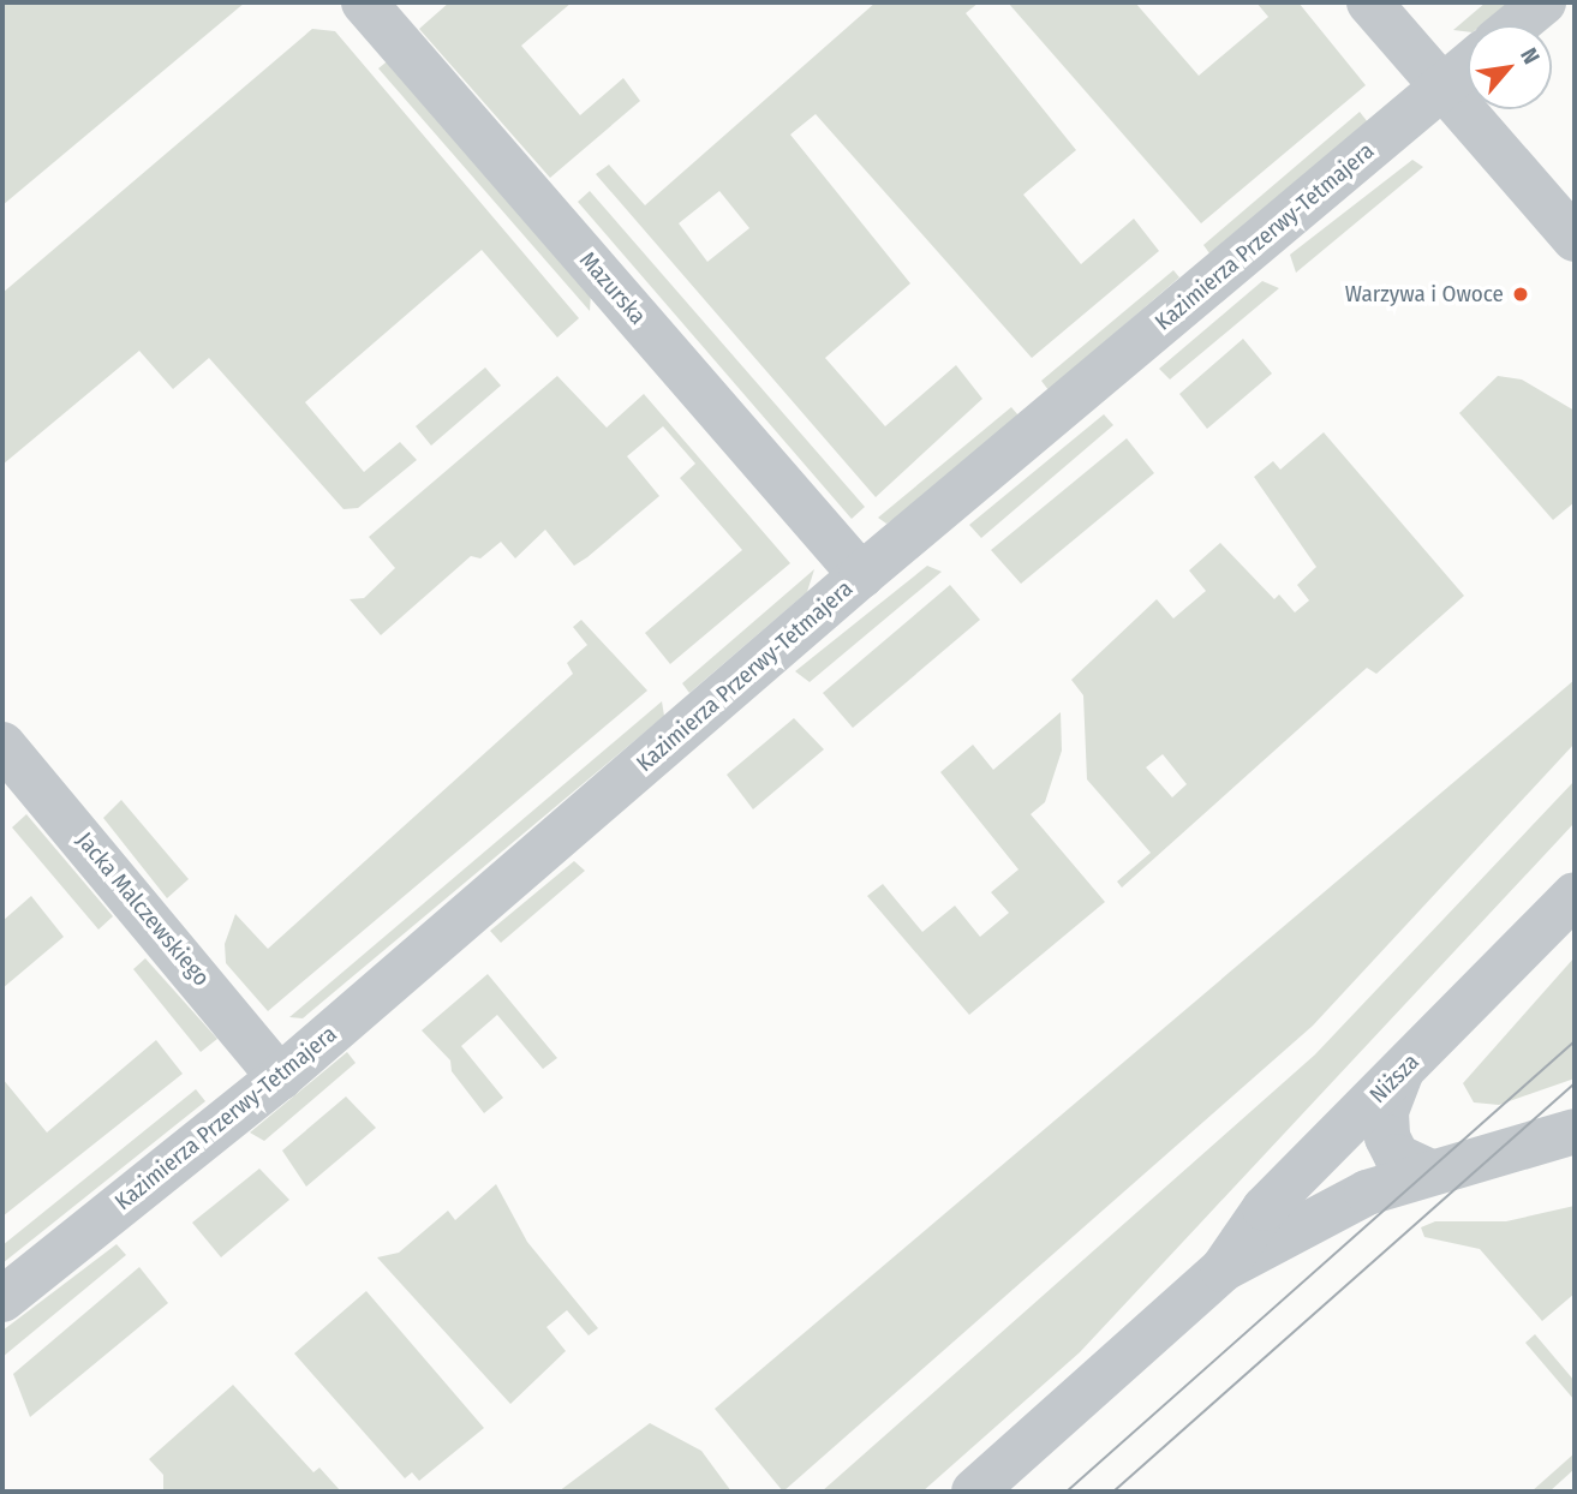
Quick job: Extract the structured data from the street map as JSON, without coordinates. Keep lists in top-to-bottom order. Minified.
{"streets":{"street":["Kazimierza Przerwy-Tetmajera","Mazurska","Jacka Malczewskiego","Niższa"]},"crossings":[["Kazimierza Przerwy-Tetmajera","Mazurska"],["Kazimierza Przerwy-Tetmajera","Jacka Malczewskiego"]],"places":["Warzywa i Owoce"],"north":"top right"}
